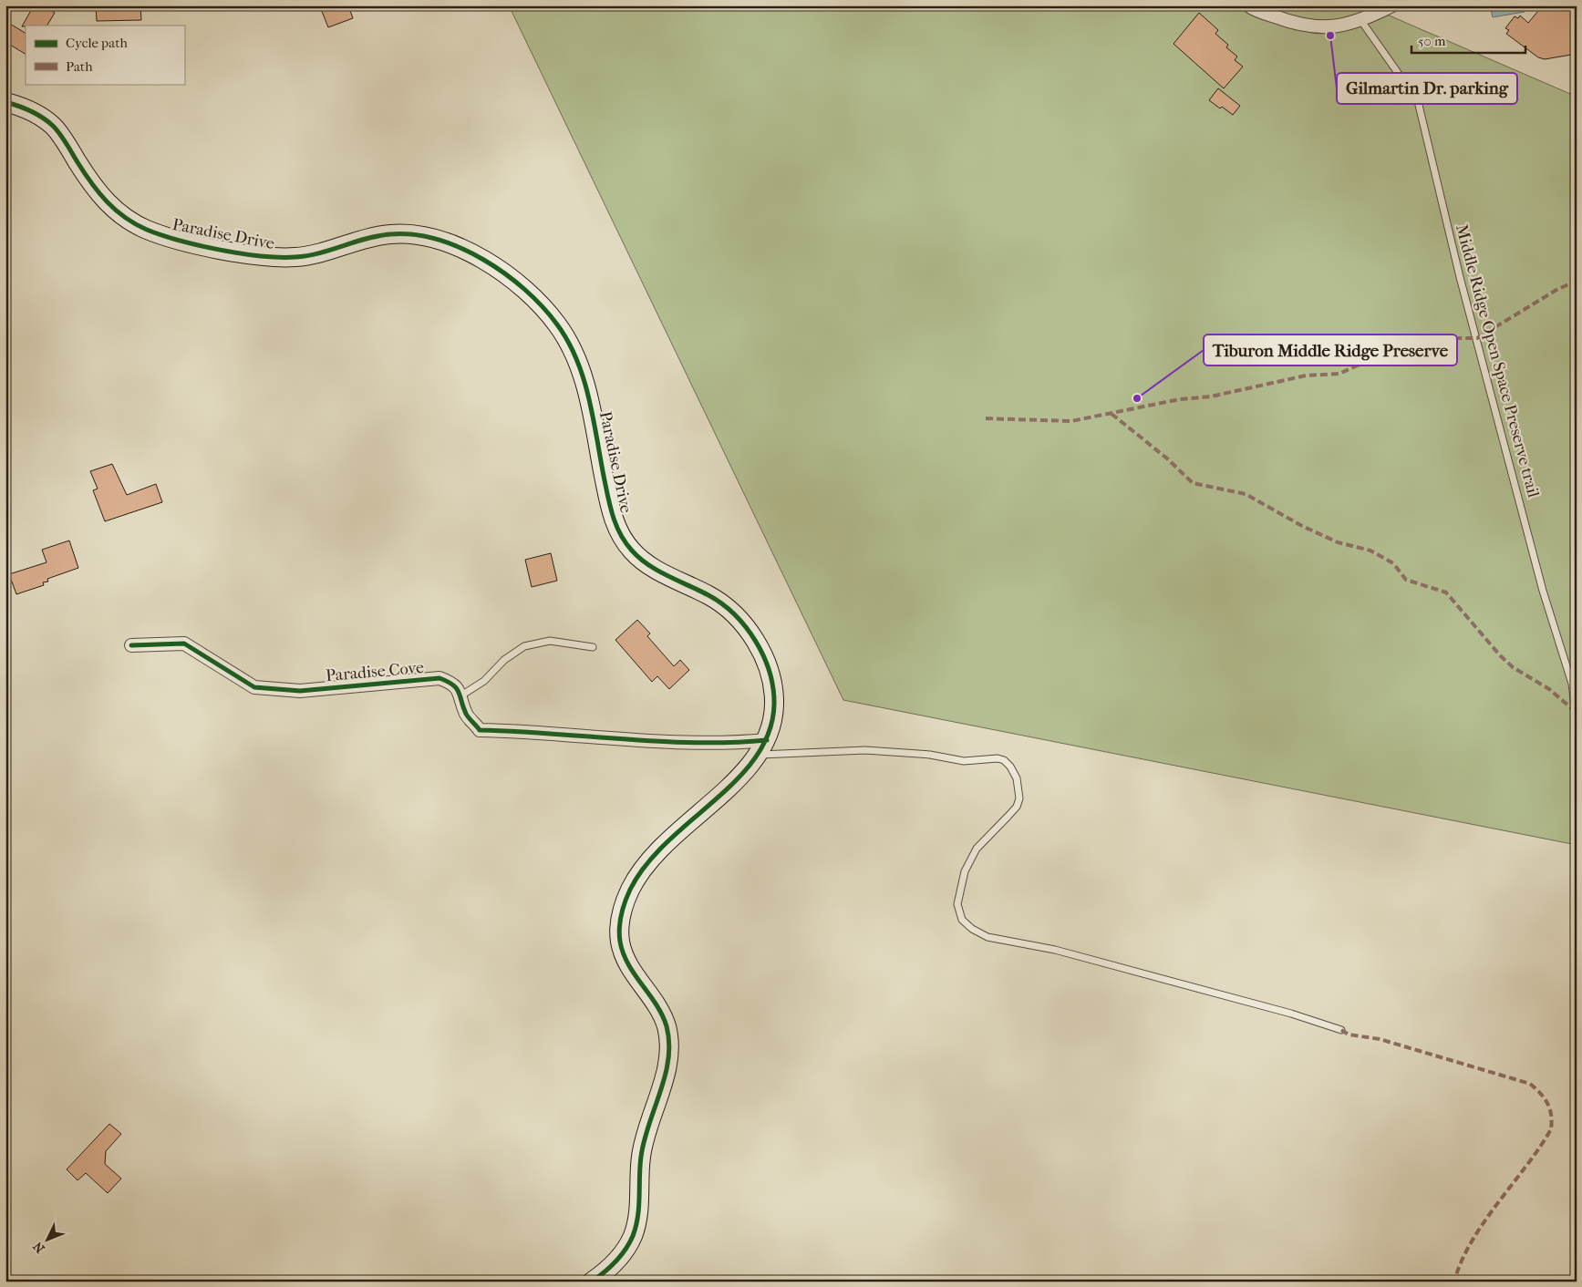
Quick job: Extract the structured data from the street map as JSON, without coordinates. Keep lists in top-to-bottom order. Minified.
{"streets":{"street":["Paradise Drive","Paradise Cove"],"lane":["Middle Ridge Open Space Preserve trail"]},"places":["Gilmartin Dr. parking","Tiburon Middle Ridge Preserve"],"legend":["Cycle path","Path"],"scale_bar":"50 m","north":"bottom left"}
